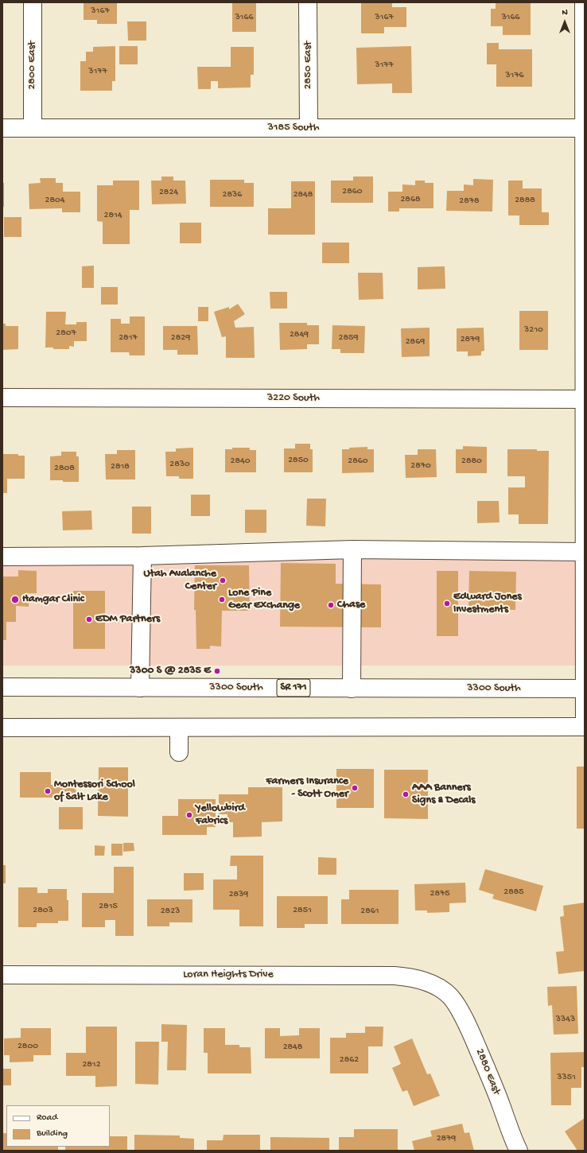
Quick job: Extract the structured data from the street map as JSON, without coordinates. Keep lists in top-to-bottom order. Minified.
{"streets":{"street":["2800 East","2850 East","3185 South","3220 South","3300 South","SR 171","Loran Heights Drive","2880 East"]},"crossings":[["2800 East","3185 South"],["2850 East","3185 South"],["Loran Heights Drive","2880 East"]],"places":["Utah Avalanche Center","Hamgar Clinic","Lone Pine Gear Exchange","Edward Jones Investments","Chase","EDM Partners","3300 S @ 2835 E","Farmers Insurance - Scott Omer","Montessori School of Salt Lake","AAA Banners Signs & Decals","Yellowbird Fabrics"],"house_numbers":["3167","3166","3167","3166","3177","3177","3176","2860","2824","2836","2848","2868","2804","2888","2878","2814","3210","2807","2849","2817","2829","2859","2879","2869","2850","2840","2860","2880","2830","2870","2818","2808","2885","2875","2839","2815","2803","2851","2823","2861","3343","2800","2848","2862","2812","3351","2879"],"legend":["Road","Building"],"north":"top"}
